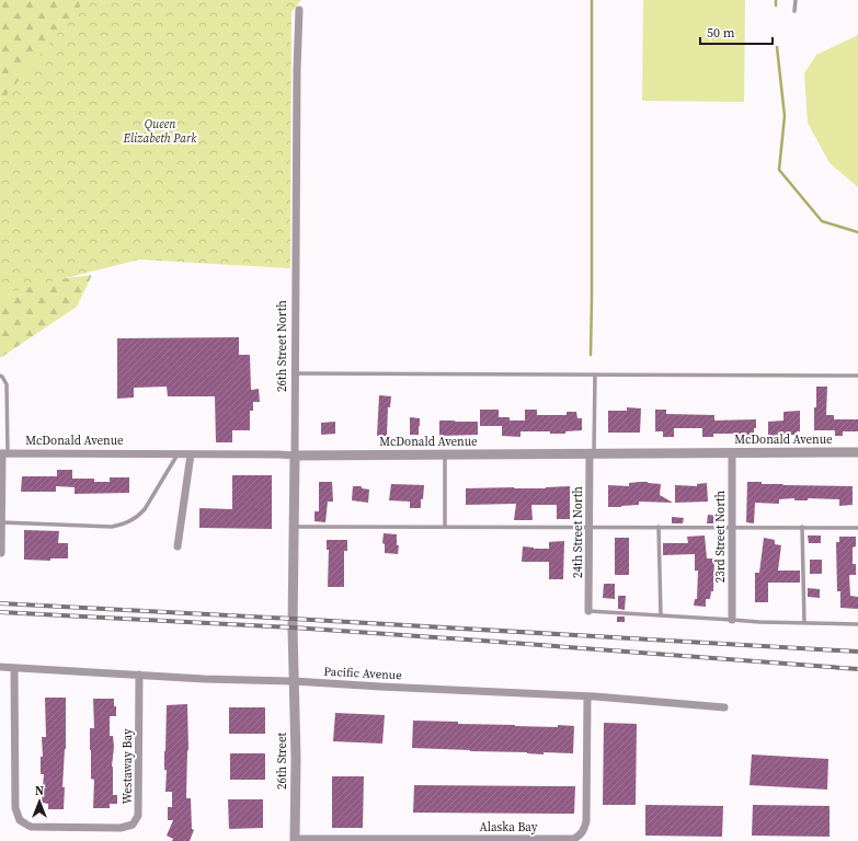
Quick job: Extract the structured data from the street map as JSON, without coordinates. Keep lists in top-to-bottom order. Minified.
{"streets":{"street":["26th Street North","McDonald Avenue","24th Street North","23rd Street North","Pacific Avenue","26th Street","Westaway Bay","Alaska Bay"]},"crossings":[["26th Street North","McDonald Avenue"],["26th Street North","Pacific Avenue"],["26th Street North","26th Street"],["McDonald Avenue","24th Street North"],["McDonald Avenue","23rd Street North"],["Pacific Avenue","26th Street"],["Pacific Avenue","Westaway Bay"],["Pacific Avenue","Alaska Bay"],["26th Street","Alaska Bay"]],"parks":["Queen Elizabeth Park"],"scale_bar":"50 m","north":"top"}
